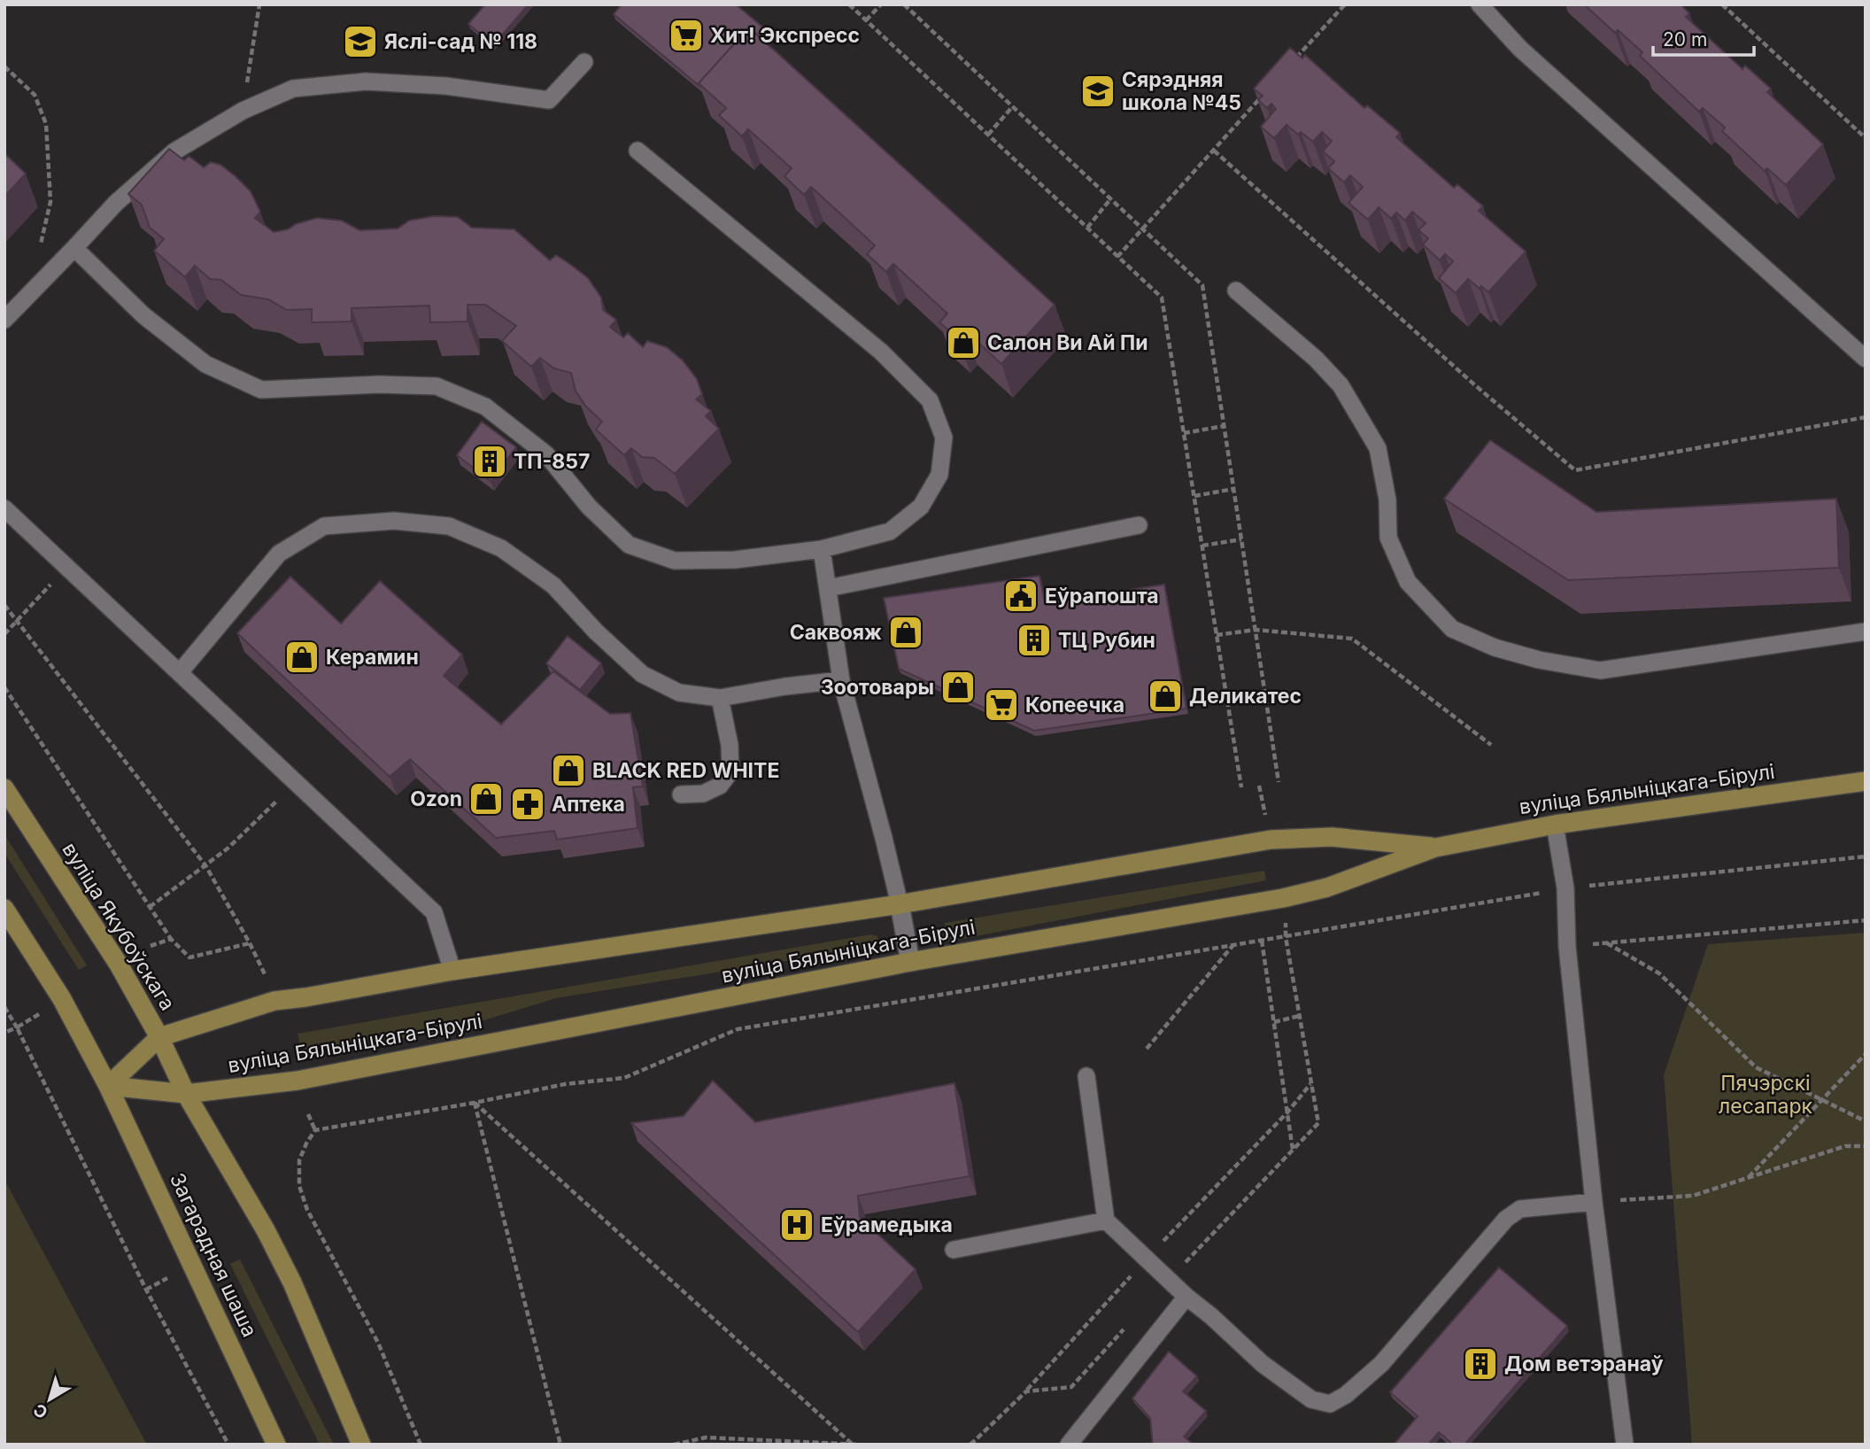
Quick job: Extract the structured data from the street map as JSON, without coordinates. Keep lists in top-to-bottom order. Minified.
{"streets":{"main road":["вуліца Бялыніцкага-Бірулі","вуліца Якубоўскага","Загарадная шаша"]},"crossings":[["вуліца Бялыніцкага-Бірулі","вуліца Якубоўскага"],["вуліца Бялыніцкага-Бірулі","Загарадная шаша"]],"parks":["Пячэрскі лесапарк"],"places":{"supermarket":["Хит! Экспресс","Копеечка"],"school or university":["Яслі-сад № 118","Сярэдняя школа №45"],"shop":["Салон Ви Ай Пи","Саквояж","Керамин","Зоотовары","Деликатес","BLACK RED WHITE","Ozon"],"building":["ТП-857","ТЦ Рубин","Дом ветэранаў"],"public building":["Еўрапошта"],"pharmacy":["Аптека"],"hospital":["Еўрамедыка"]},"scale_bar":"20 m","north":"bottom left"}
